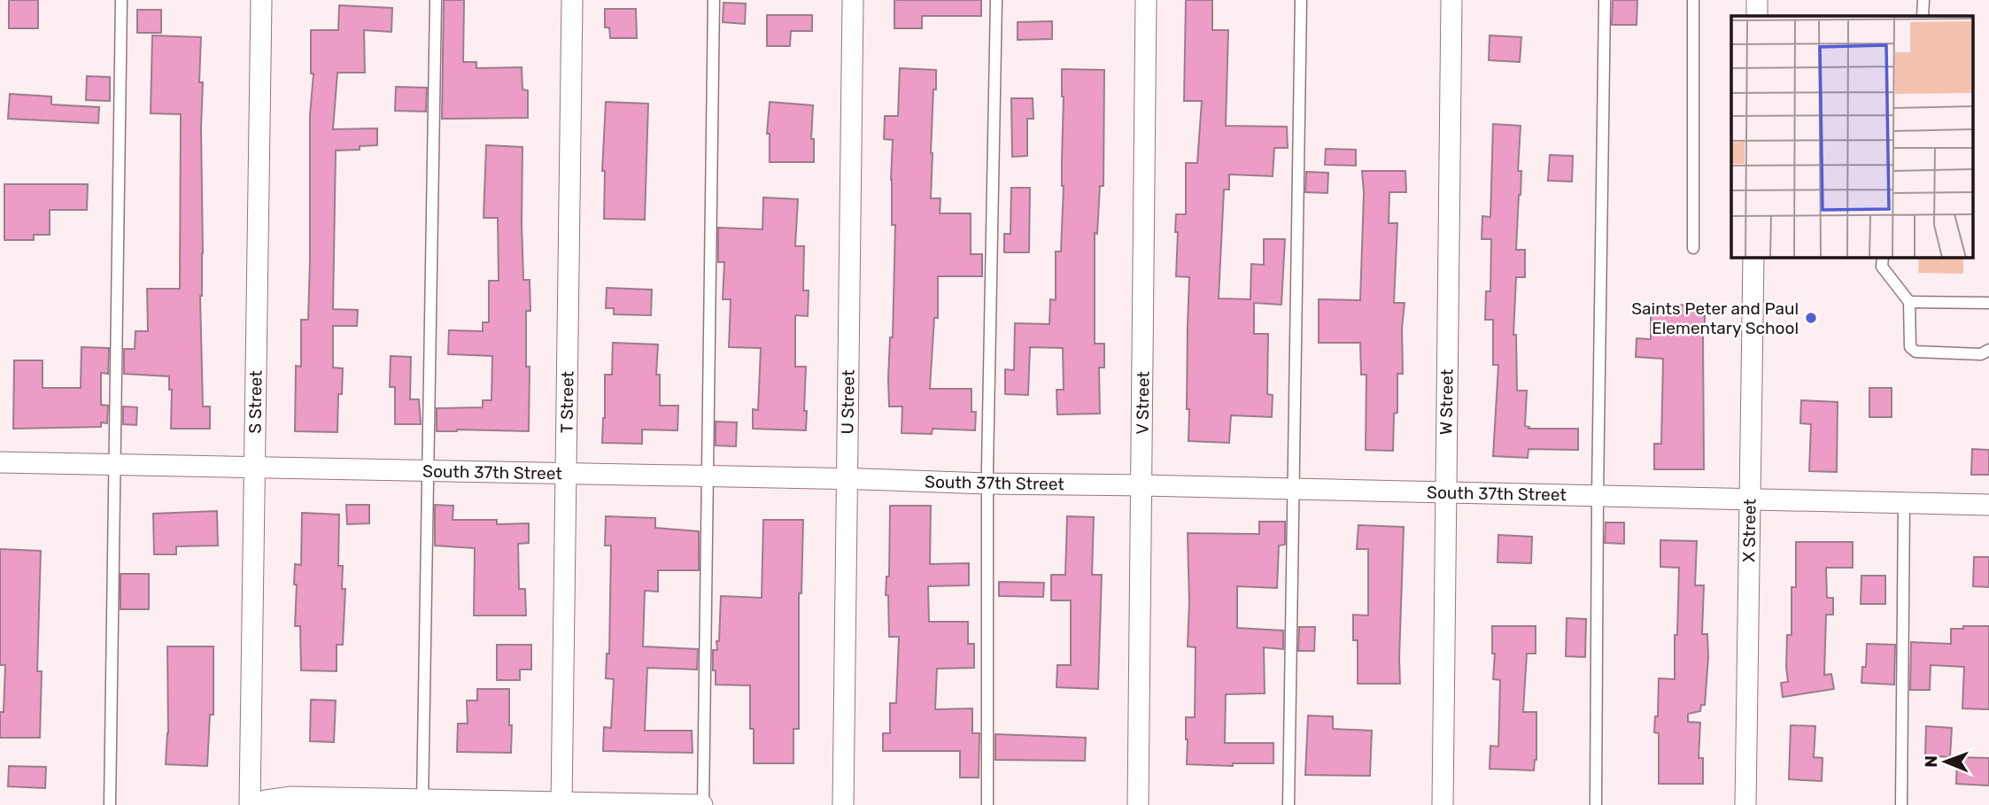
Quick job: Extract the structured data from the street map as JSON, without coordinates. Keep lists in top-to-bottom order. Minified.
{"streets":{"street":["S Street","T Street","U Street","W Street","V Street","South 37th Street","X Street"]},"crossings":[["S Street","South 37th Street"],["T Street","South 37th Street"],["U Street","South 37th Street"],["W Street","South 37th Street"],["V Street","South 37th Street"],["South 37th Street","X Street"]],"places":["Saints Peter and Paul Elementary School"],"north":"left"}
